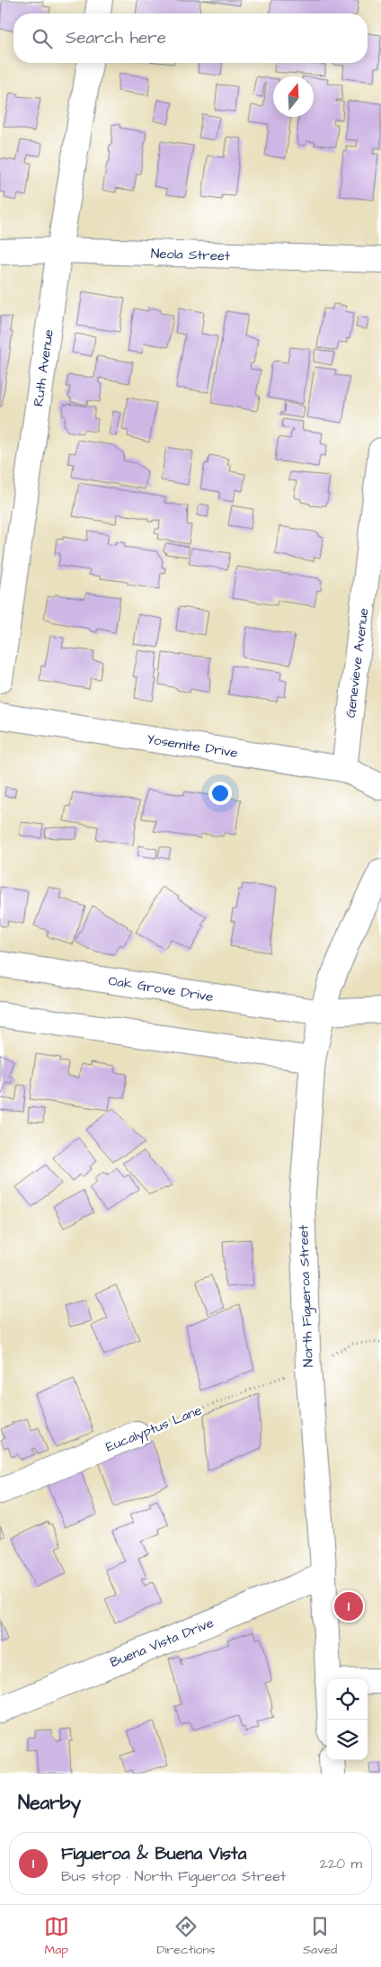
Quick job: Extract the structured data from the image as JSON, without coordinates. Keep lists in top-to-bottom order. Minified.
{"streets":{"street":["Neola Street","Ruth Avenue","Genevieve Avenue","Yosemite Drive","Oak Grove Drive","North Figueroa Street","Eucalyptus Lane","Buena Vista Drive"]},"crossings":[["Neola Street","Ruth Avenue"],["Genevieve Avenue","Yosemite Drive"],["Oak Grove Drive","North Figueroa Street"],["North Figueroa Street","Eucalyptus Lane"],["North Figueroa Street","Buena Vista Drive"]],"north":"top","page":{"search":"Search here","pins":"1","heading":"Nearby","list":[{"mark":"1","name":"Figueroa & Buena Vista","note":"Bus stop · North Figueroa Street","value":"220 m"}],"nav":["Map","Directions","Saved"]}}
